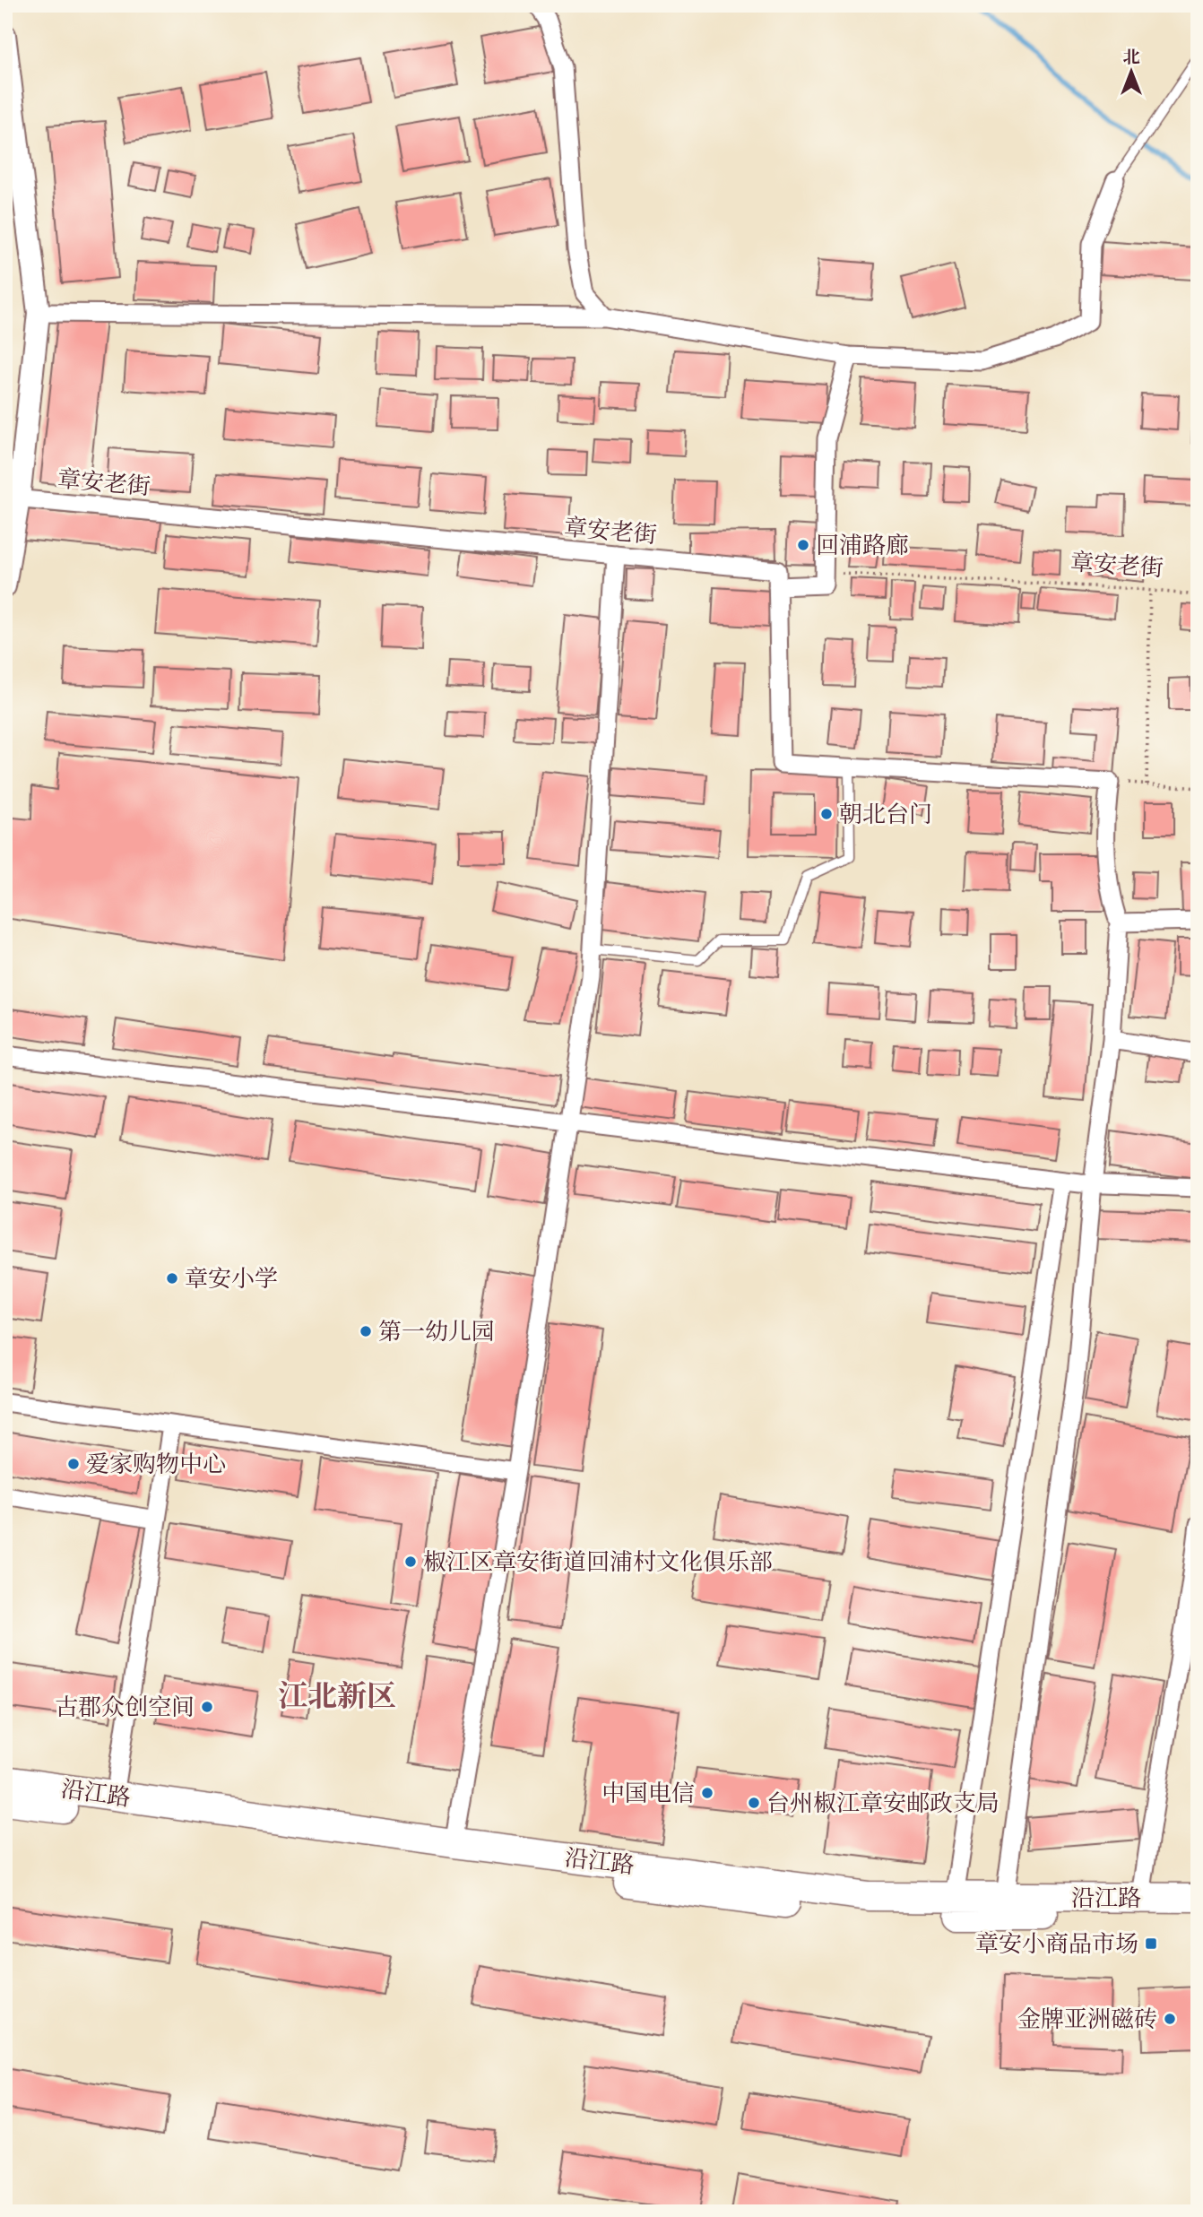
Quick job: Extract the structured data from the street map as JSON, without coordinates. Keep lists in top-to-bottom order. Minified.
{"streets":{"main road":["沿江路"],"street":["章安老街"]},"districts":["江北新区"],"places":{"other":["回浦路廊","朝北台门","章安小学","第一幼儿园","爱家购物中心","椒江区章安街道回浦村文化俱乐部","古郡众创空间","中国电信","台州椒江章安邮政支局","金牌亚洲磁砖"],"transit":["章安小商品市场"]},"north":"top"}
